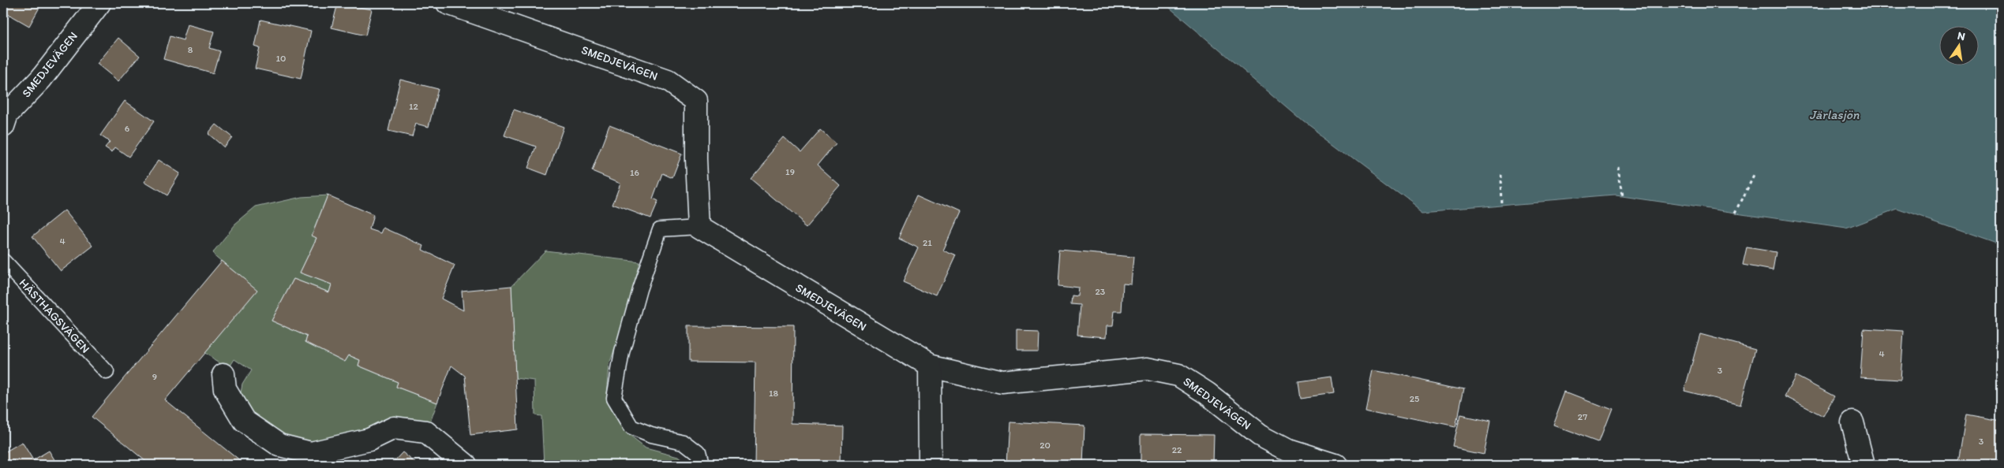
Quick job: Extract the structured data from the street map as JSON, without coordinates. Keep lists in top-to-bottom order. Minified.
{"streets":{"street":["SMEDJEVÄGEN"],"lane":["HÄSTHAGSVÄGEN"]},"water":["Järlasjön"],"house_numbers":["8","10","12","6","19","16","4","21","23","4","3","9","18","25","27","3","20","22"],"north":"top"}
